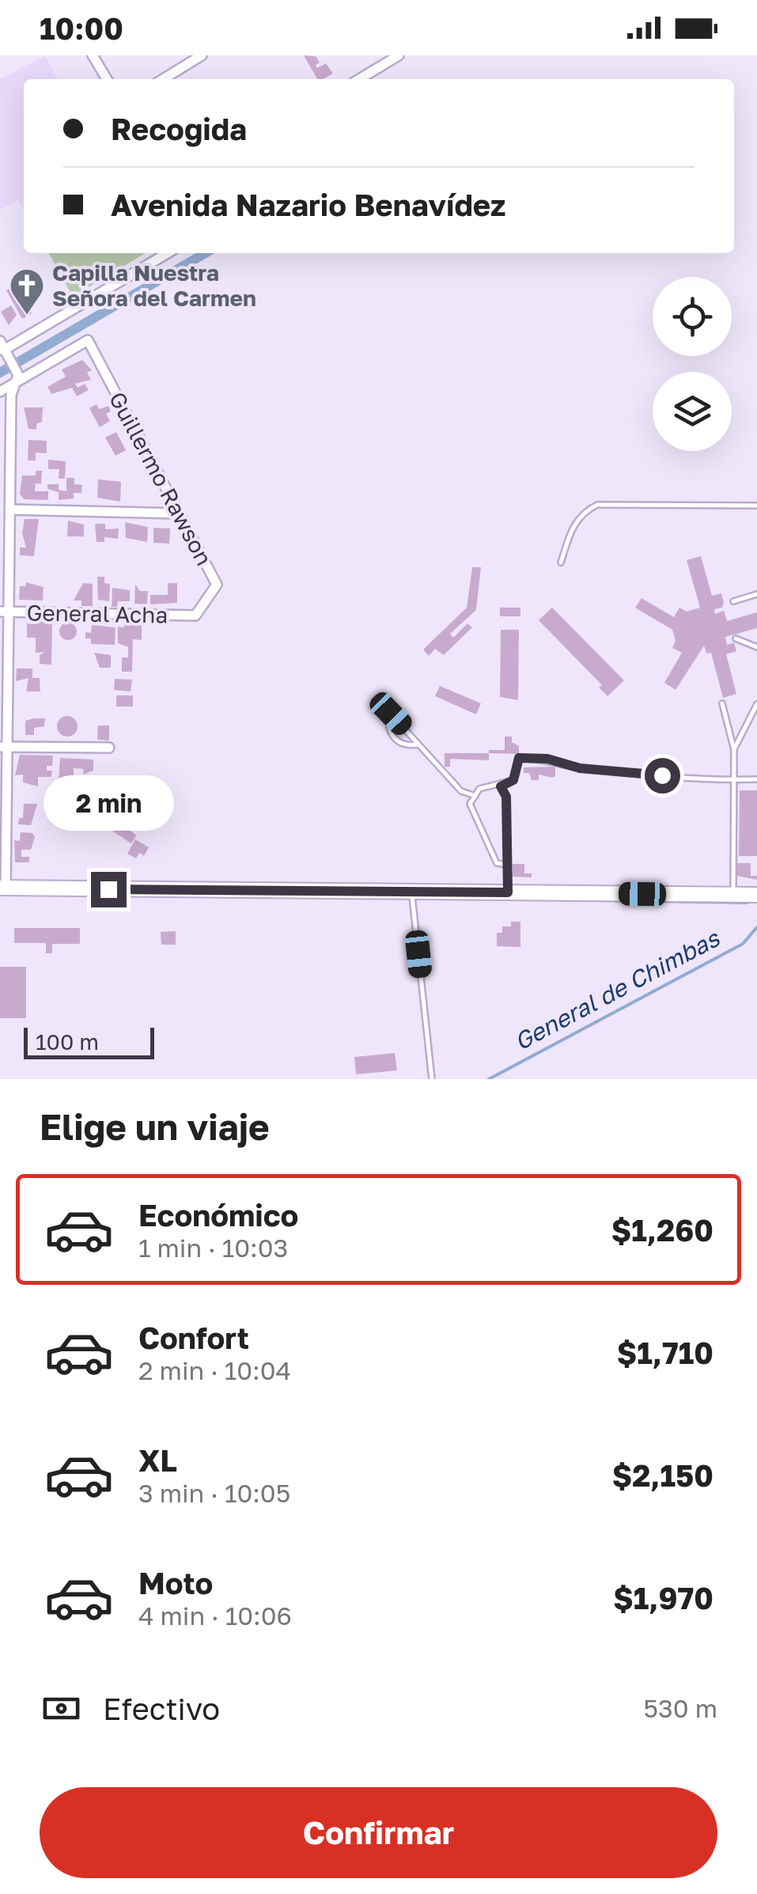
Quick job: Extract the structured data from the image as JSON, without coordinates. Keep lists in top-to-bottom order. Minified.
{"streets":{"street":["Guillermo Rawson","General Acha"]},"crossings":[["Guillermo Rawson","General Acha"]],"water":["General de Chimbas"],"places":{"church":["Capilla Nuestra Señora del Carmen"]},"scale_bar":"100 m","page":{"status":"10:00","banner":["Recogida","Avenida Nazario Benavídez"],"bubble":"2 min","scale":"100 m","heading":"Elige un viaje","list":[{"name":"Económico","note":"1 min · 10:03","value":"$1,260"},{"name":"Confort","note":"2 min · 10:04","value":"$1,710"},{"name":"XL","note":"3 min · 10:05","value":"$2,150"},{"name":"Moto","note":"4 min · 10:06","value":"$1,970"}],"pay":["Efectivo","530 m"],"buttons":"Confirmar"}}
